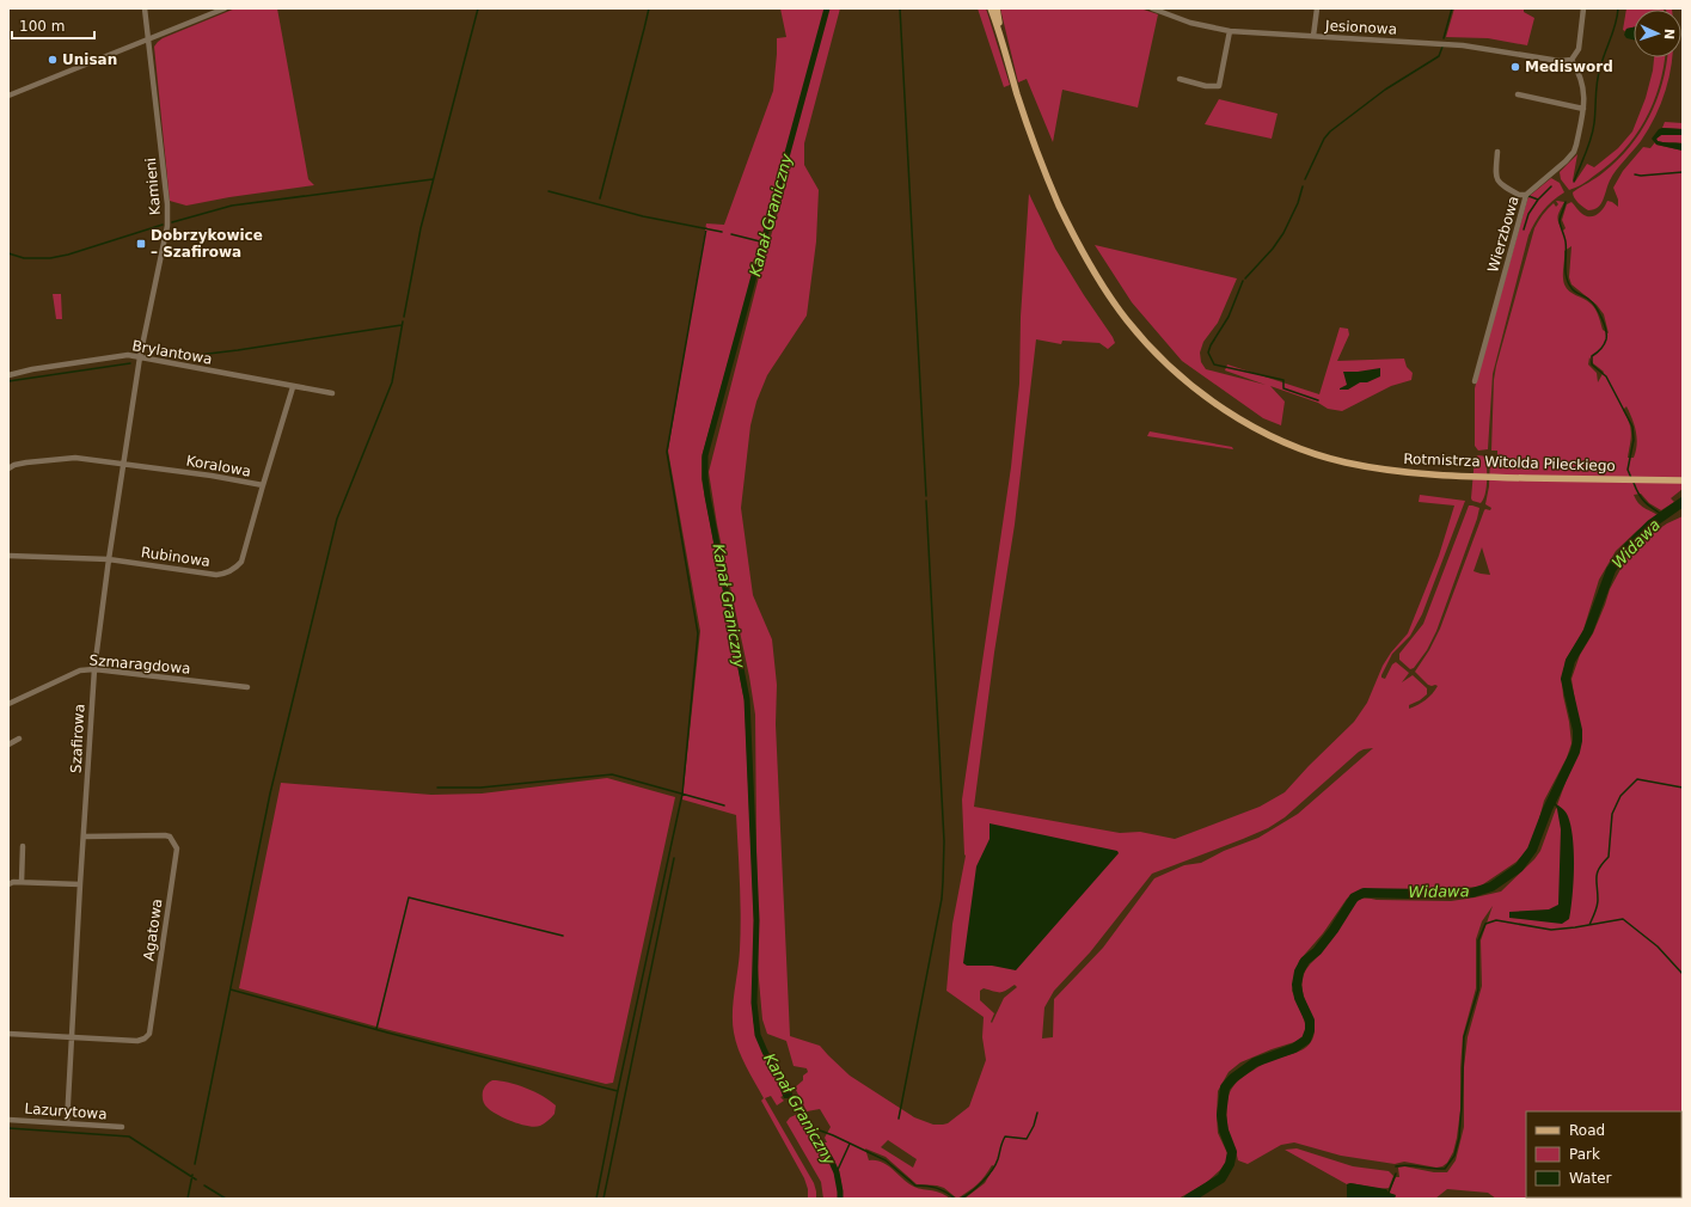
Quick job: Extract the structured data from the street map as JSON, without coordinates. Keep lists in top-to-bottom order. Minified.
{"streets":{"main road":["Rotmistrza Witolda Pileckiego"],"street":["Jesionowa","Kamieni","Wierzbowa","Brylantowa","Koralowa","Rubinowa","Szmaragdowa","Szafirowa","Agatowa","Lazurytowa"]},"crossings":[["Jesionowa","Wierzbowa"],["Kamieni","Brylantowa"],["Kamieni","Szafirowa"],["Brylantowa","Koralowa"],["Brylantowa","Szafirowa"],["Koralowa","Rubinowa"],["Koralowa","Szafirowa"],["Rubinowa","Szafirowa"],["Szmaragdowa","Szafirowa"],["Szafirowa","Agatowa"],["Szafirowa","Lazurytowa"]],"water":["Kanał Graniczny","Widawa"],"places":{"other":["Unisan","Medisword"],"transit":["Dobrzykowice – Szafirowa"]},"legend":["Road","Park","Water"],"scale_bar":"100 m","north":"right"}
